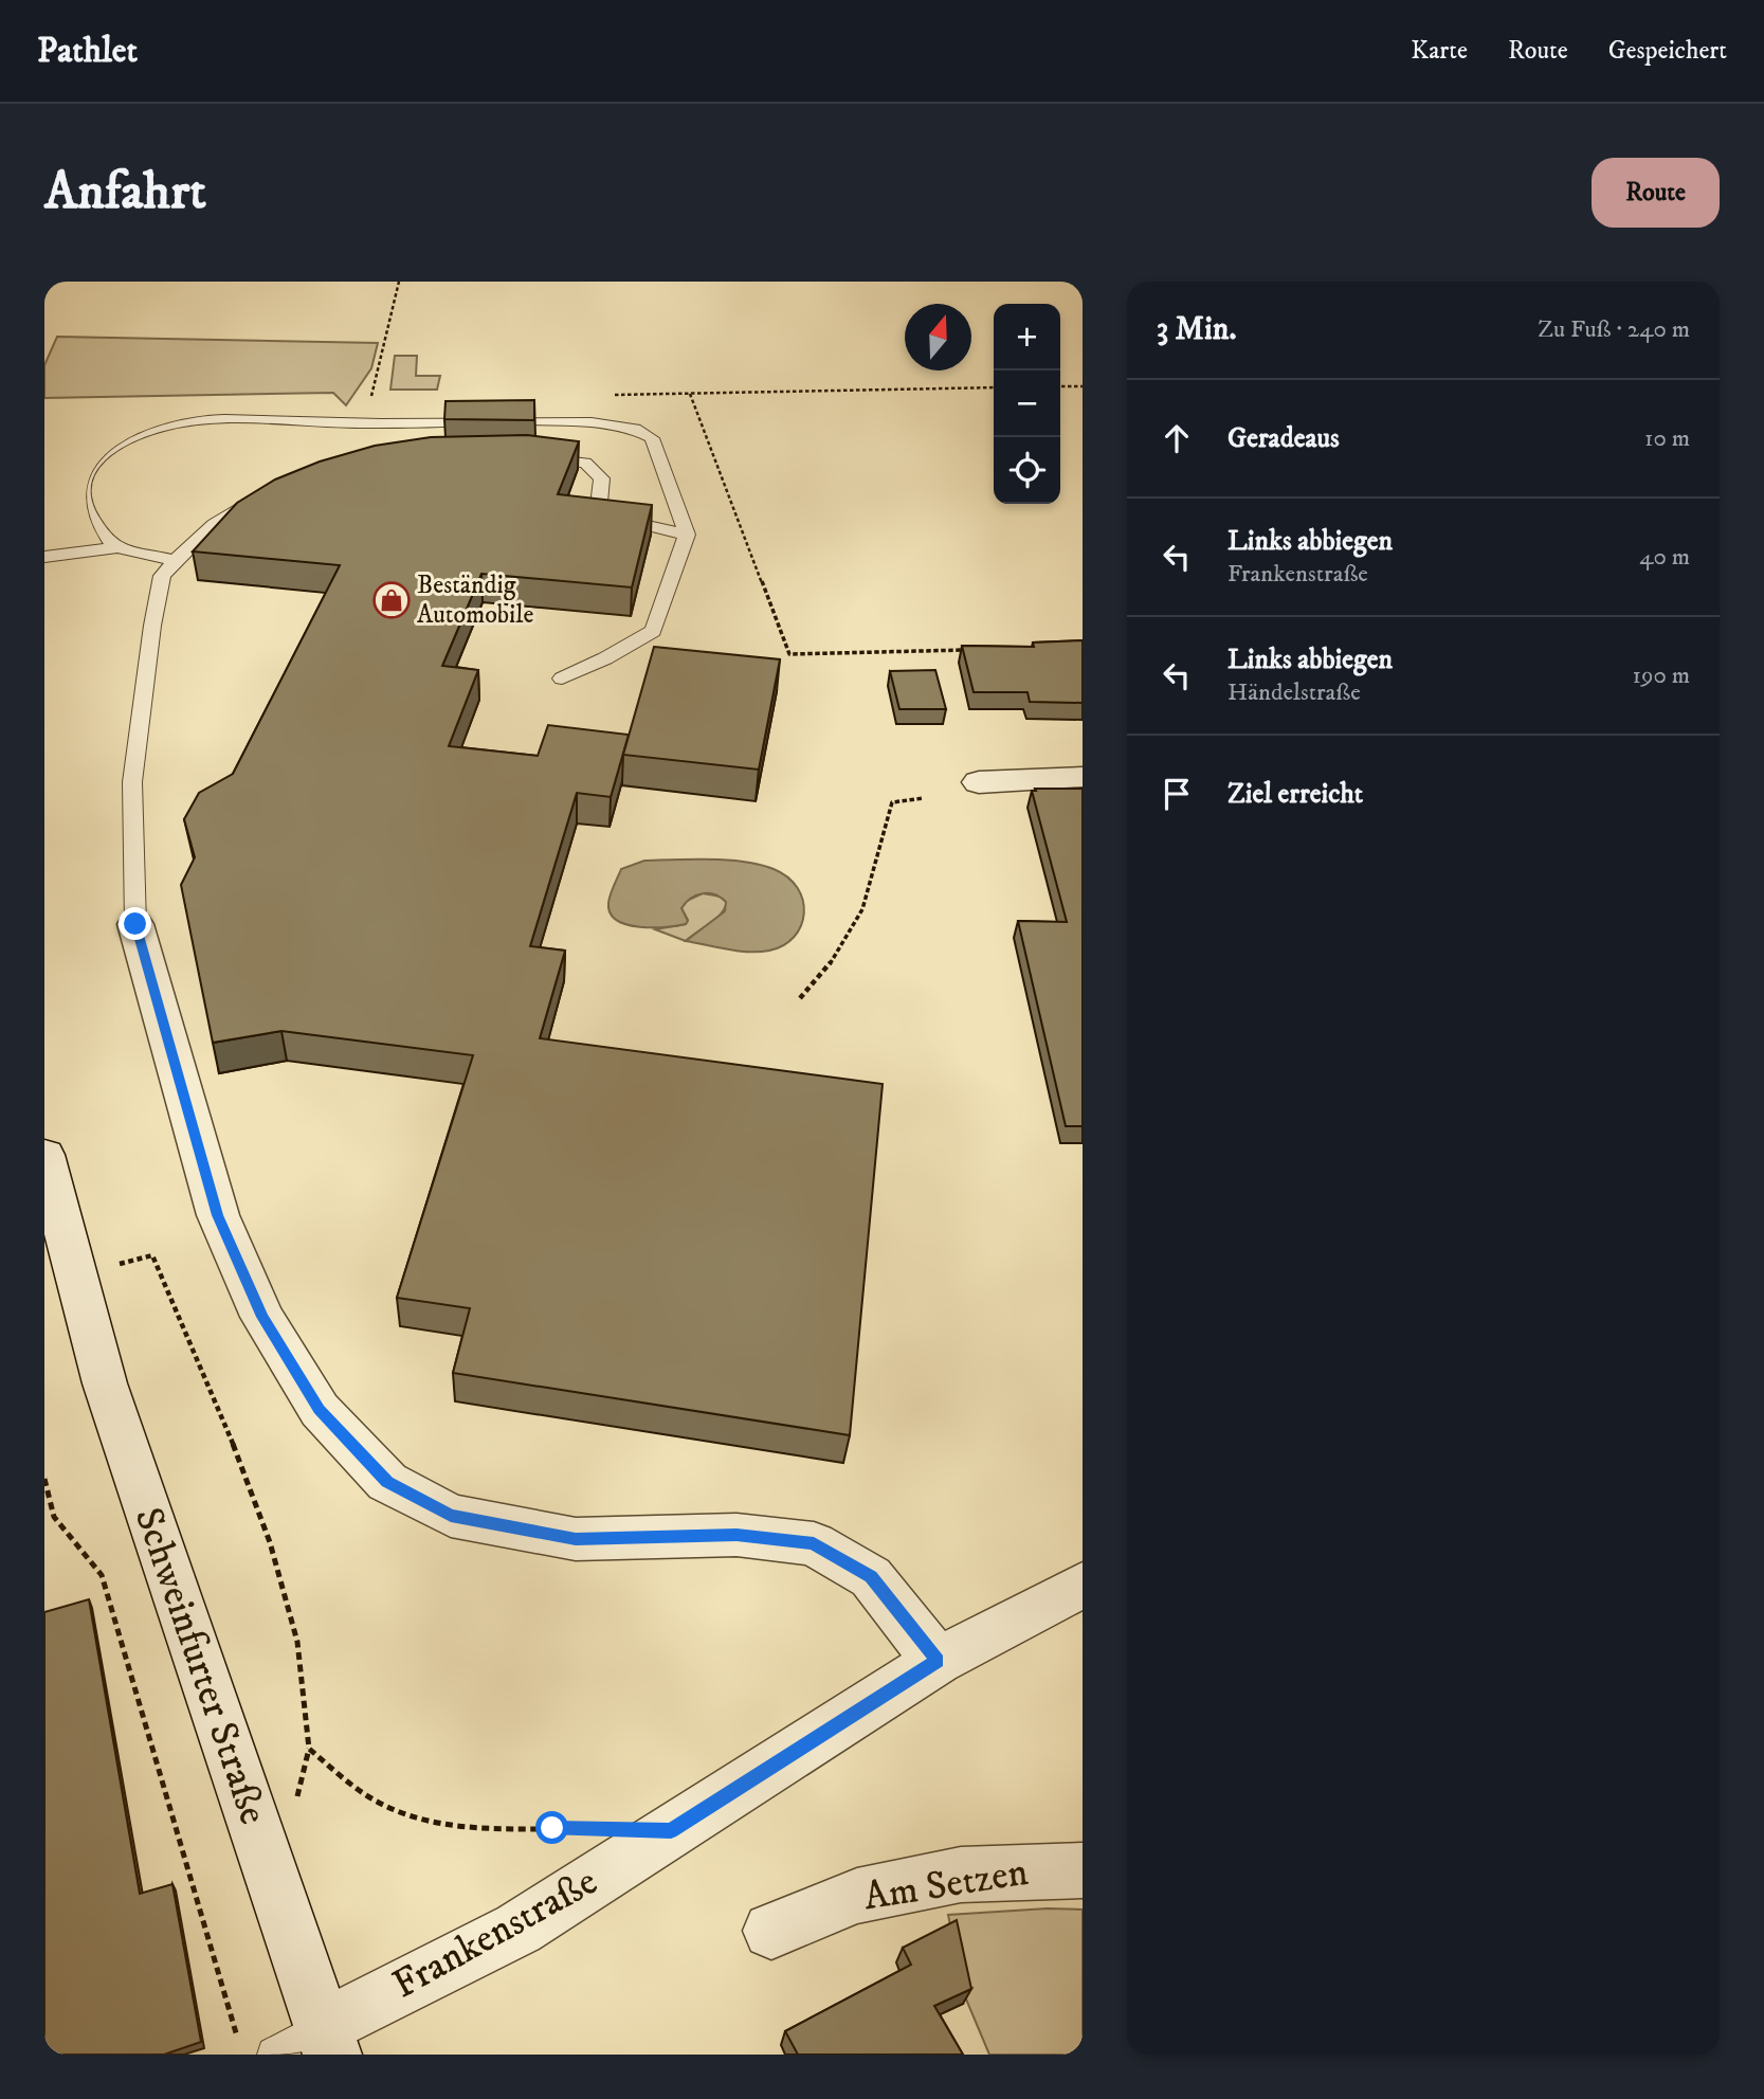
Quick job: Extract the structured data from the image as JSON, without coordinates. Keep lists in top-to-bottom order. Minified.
{"streets":{"street":["Schweinfurter Straße","Am Setzen","Frankenstraße"]},"crossings":[["Schweinfurter Straße","Frankenstraße"]],"places":{"shop":["Beständig Automobile"]},"north":"top","page":{"header":"Pathlet","nav":["Karte","Route","Gespeichert"],"buttons":"Route","title":"Anfahrt","heading":["3 Min.","Zu Fuß · 240 m"],"map_buttons":["+","−"],"list":[["Geradeaus","10 m"],["Links abbiegen","Frankenstraße","40 m"],["Links abbiegen","Händelstraße","190 m"],"Ziel erreicht"]}}
